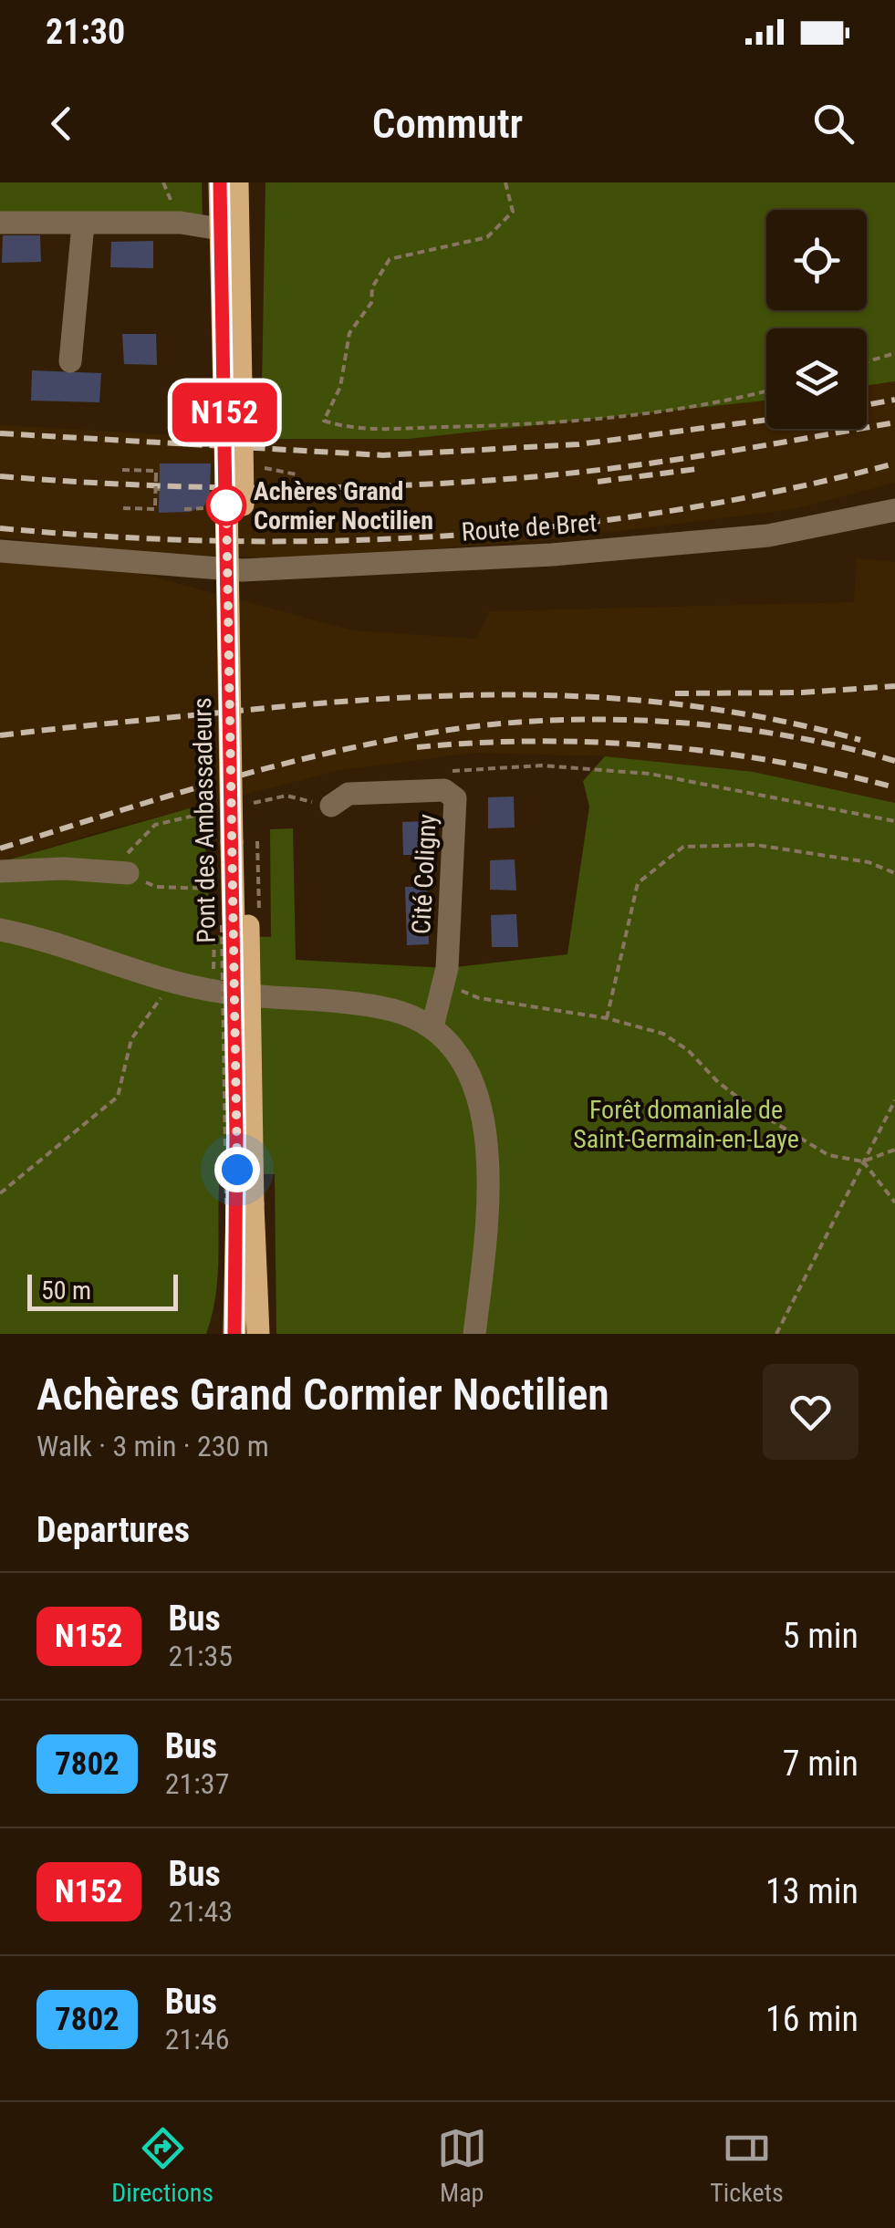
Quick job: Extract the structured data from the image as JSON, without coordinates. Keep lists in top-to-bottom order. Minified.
{"streets":{"main road":["Pont des Ambassadeurs"],"street":["Route de Bret","Cité Coligny"]},"parks":["Forêt domaniale de Saint-Germain-en-Laye"],"places":["Achères Grand Cormier Noctilien"],"lines":["bus line N152"],"scale_bar":"50 m","page":{"status":"21:30","header":"Commutr","on_map":"N152","scale":"50 m","heading":[["Achères Grand Cormier Noctilien","Walk · 3 min · 230 m"],"Departures"],"list":[{"mark":"N152","name":"Bus","note":"21:35","value":"5 min"},{"mark":"7802","name":"Bus","note":"21:37","value":"7 min"},{"mark":"N152","name":"Bus","note":"21:43","value":"13 min"},{"mark":"7802","name":"Bus","note":"21:46","value":"16 min"}],"tabs":["Directions","Map","Tickets"]}}
